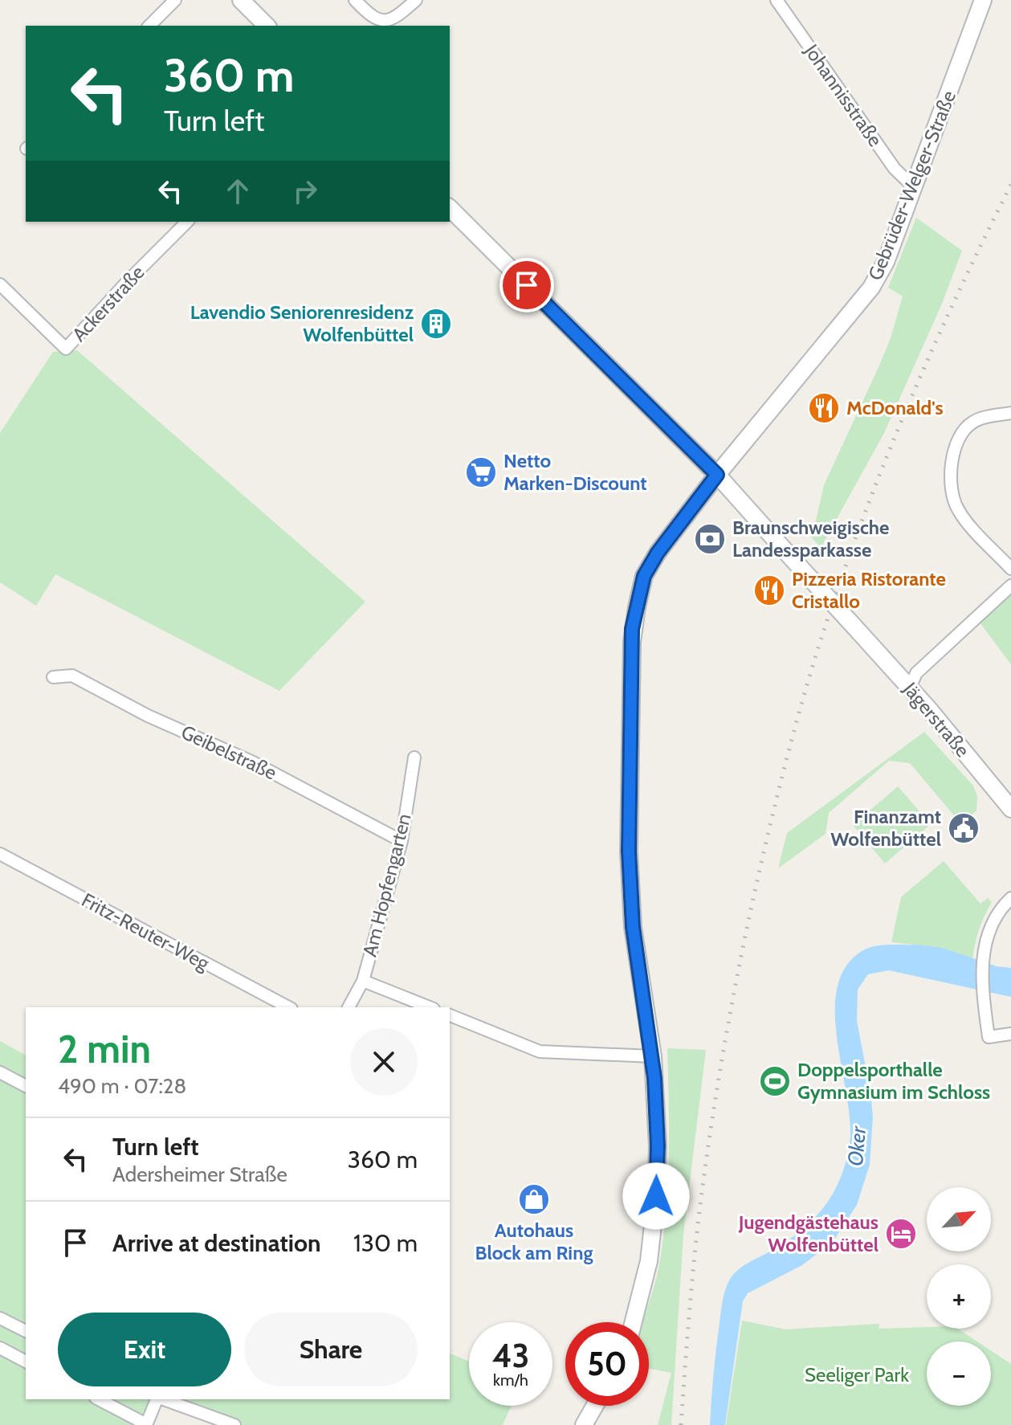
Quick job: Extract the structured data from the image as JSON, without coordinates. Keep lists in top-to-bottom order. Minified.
{"streets":{"main road":["Gebrüder-Welger-Straße","Jägerstraße"],"street":["Johannisstraße","Ackerstraße","Geibelstraße","Am Hopfengarten","Fritz-Reuter-Weg"]},"crossings":[["Johannisstraße","Gebrüder-Welger-Straße"],["Gebrüder-Welger-Straße","Jägerstraße"],["Geibelstraße","Am Hopfengarten"]],"water":["Oker"],"parks":["Seeliger Park"],"places":{"building":["Lavendio Seniorenresidenz Wolfenbüttel"],"restaurant":["McDonald's","Pizzeria Ristorante Cristallo"],"supermarket":["Netto Marken-Discount"],"bank":["Braunschweigische Landessparkasse"],"public building":["Finanzamt Wolfenbüttel"],"sports":["Doppelsporthalle Gymnasium im Schloss"],"shop":["Autohaus Block am Ring"],"hotel":["Jugendgästehaus Wolfenbüttel"]},"north":"top right","page":{"turn":["360 m","Turn left"],"heading":["2 min","490 m · 07:28"],"list":[{"name":"Turn left","note":"Adersheimer Straße","value":"360 m"},{"name":"Arrive at destination","value":"130 m"}],"map_buttons":["+","−"],"buttons":["Exit","Share"],"speed":"43 km/h","limit":"50"}}
